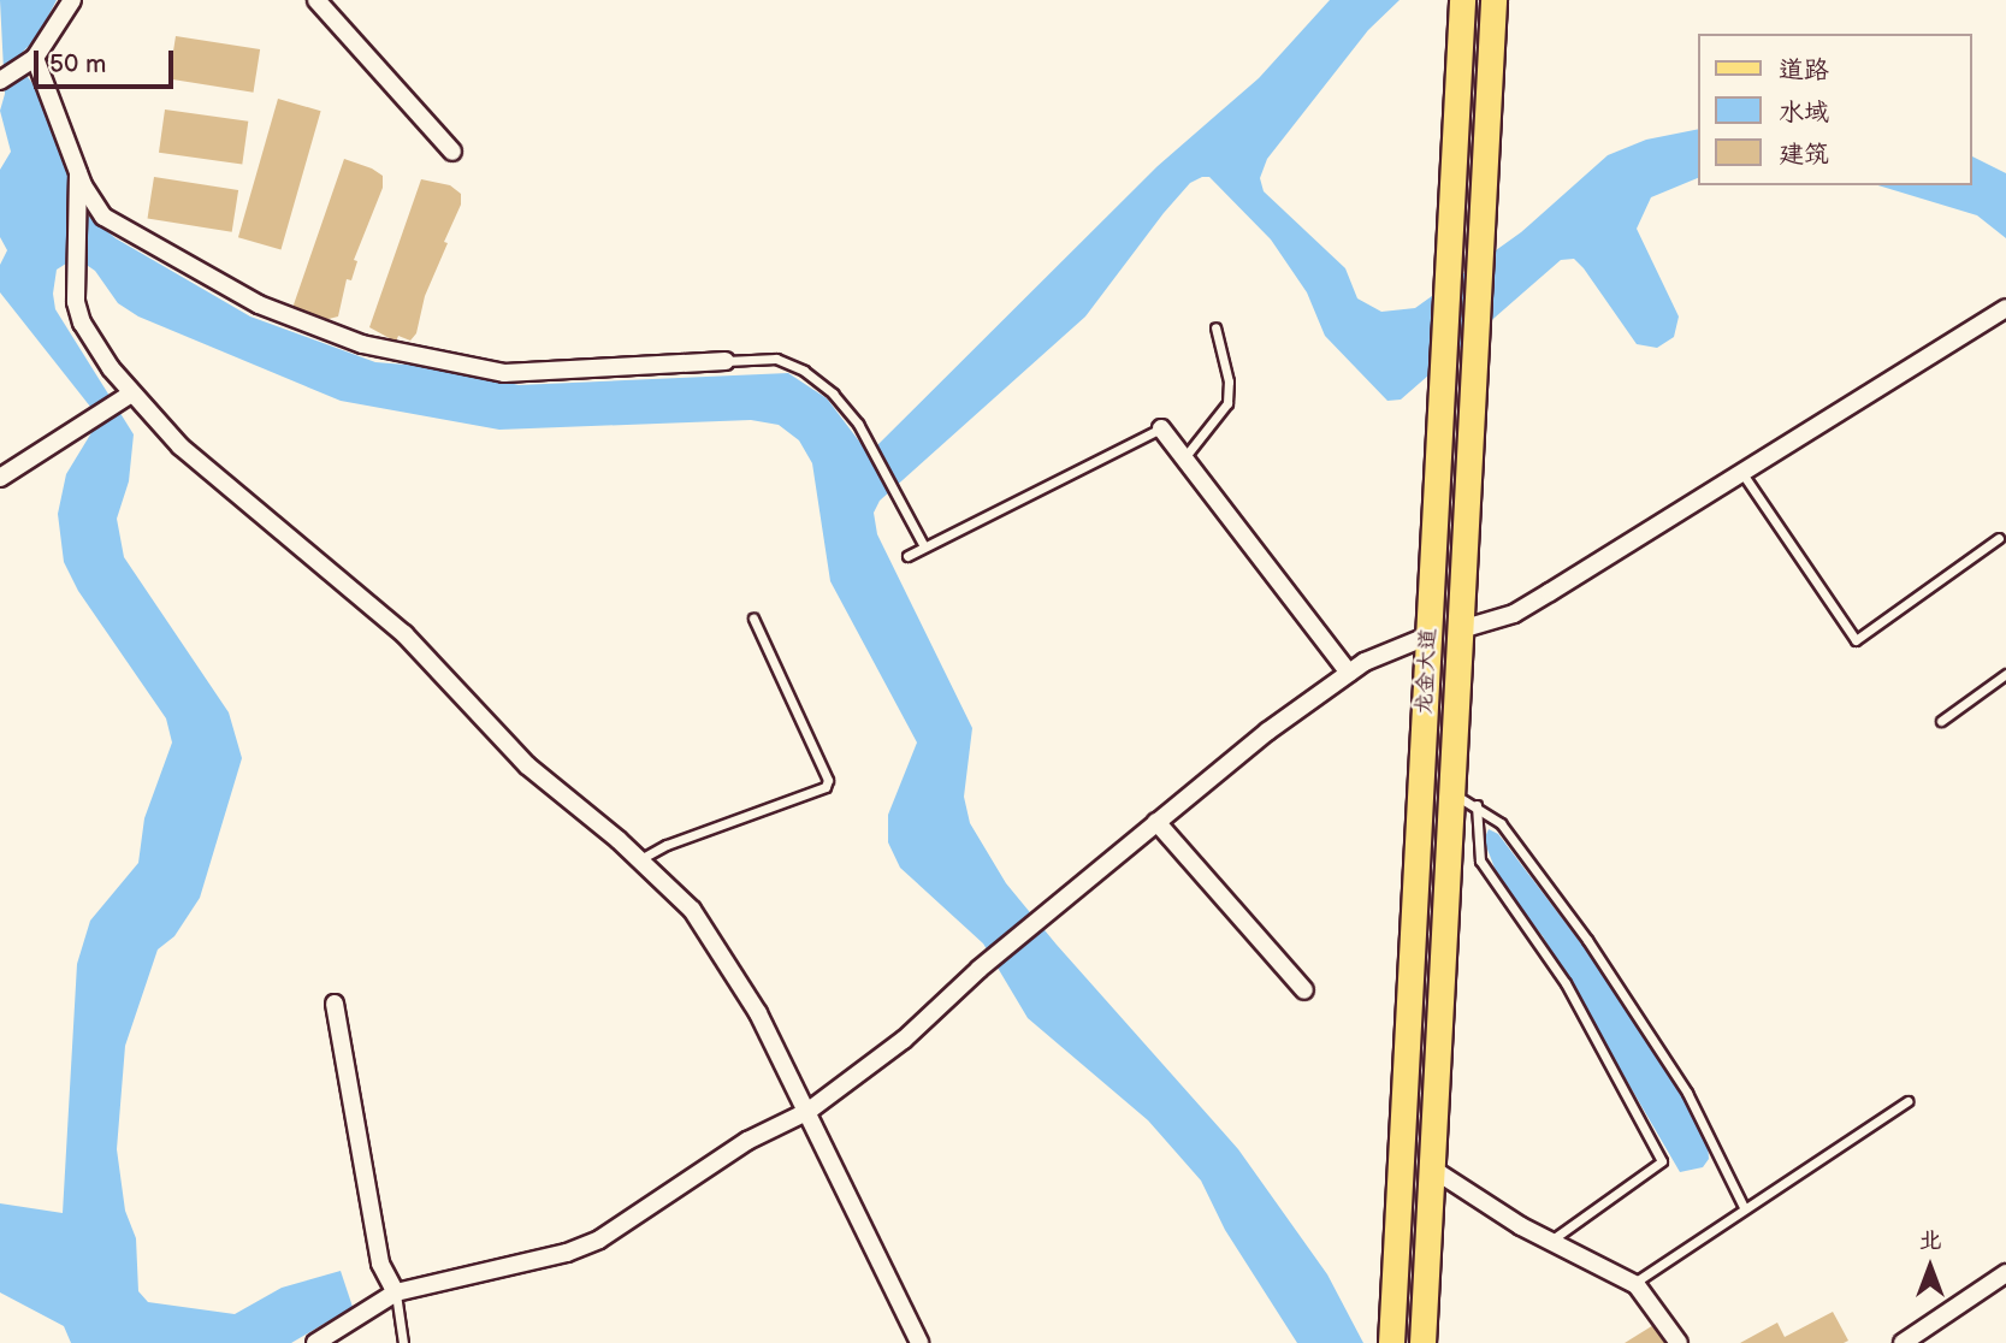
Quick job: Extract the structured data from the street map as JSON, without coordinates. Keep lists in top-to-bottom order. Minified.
{"streets":{"main road":["龙金大道"]},"legend":["道路","水域","建筑"],"scale_bar":"50 m","north":"top"}
